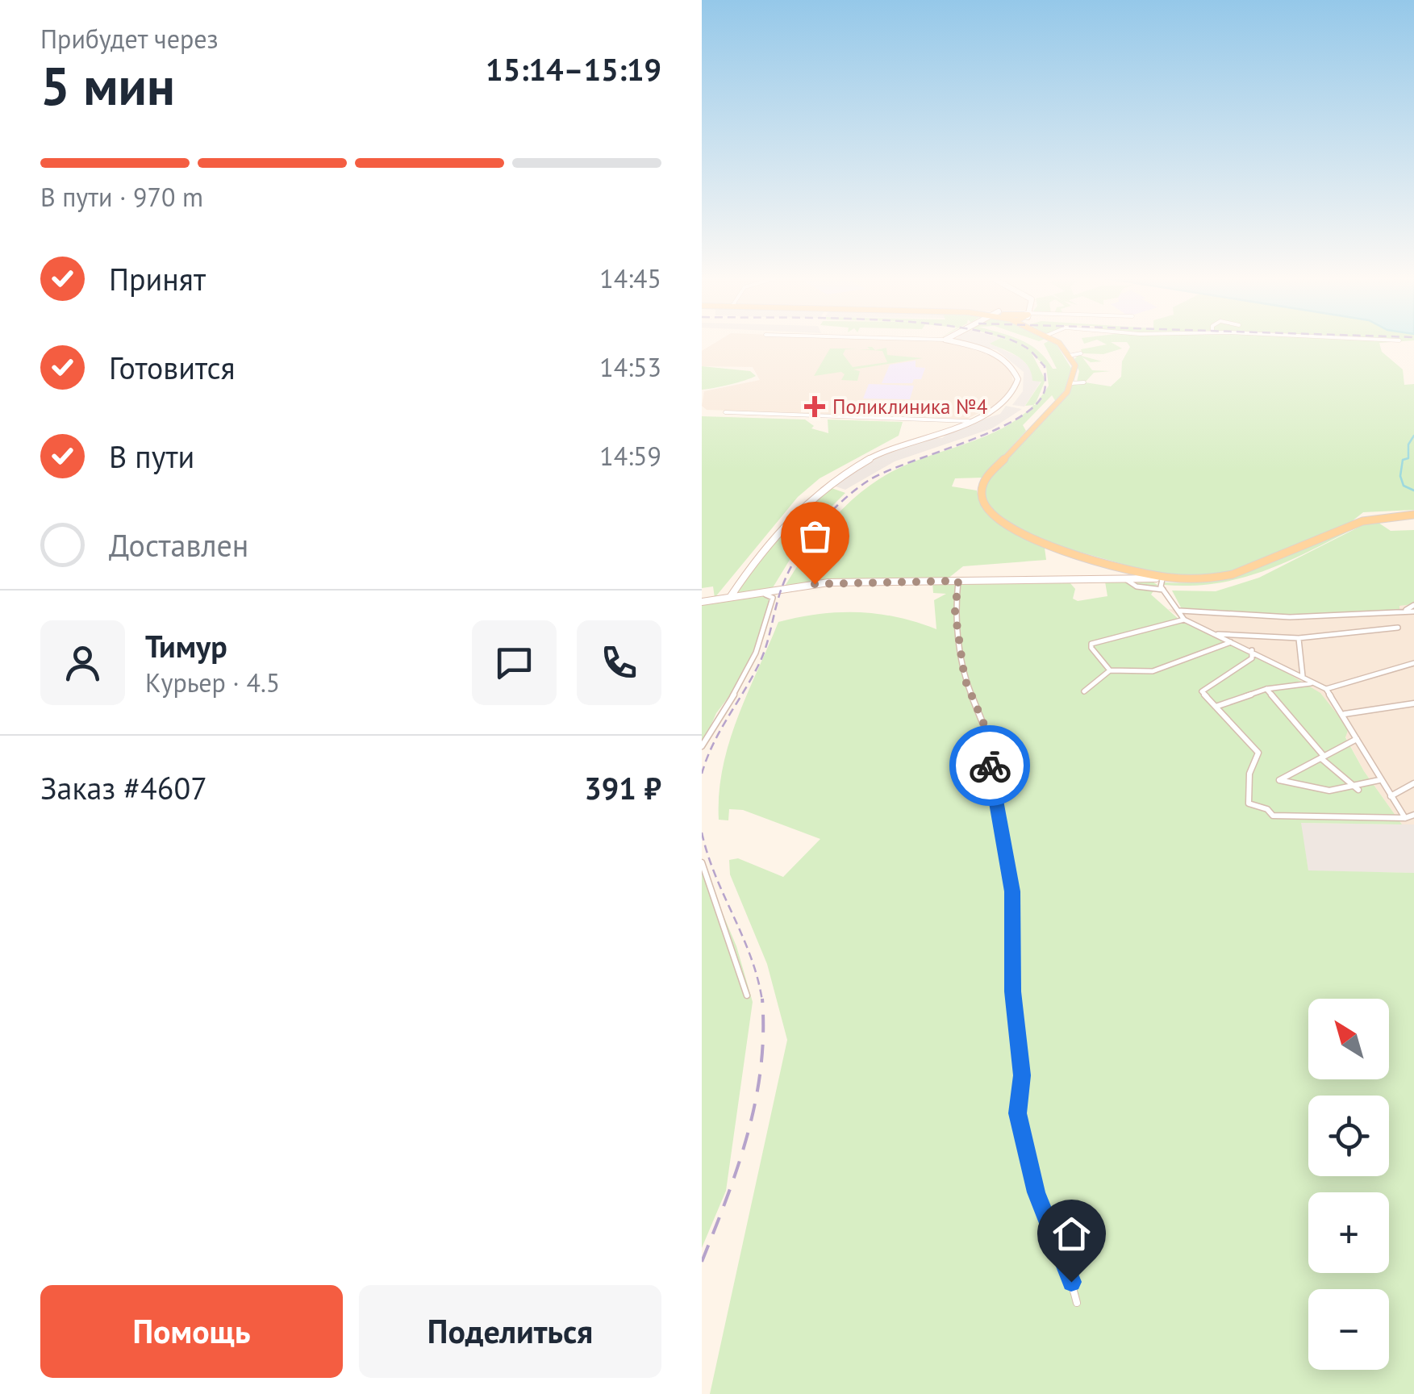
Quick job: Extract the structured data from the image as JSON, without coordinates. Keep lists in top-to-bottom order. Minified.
{"places":{"health":["Поликлиника №4"]},"north":"top left","page":{"heading":["5 мин","Прибудет через","15:14–15:19"],"panel":["Тимур","Курьер · 4.5","Заказ #4607","391 ₽"],"bar":"В пути · 970 m","list":[["Принят","14:45"],["Готовится","14:53"],["В пути","14:59"],"Доставлен"],"map_buttons":["+","−"],"buttons":["Помощь","Поделиться"]}}
